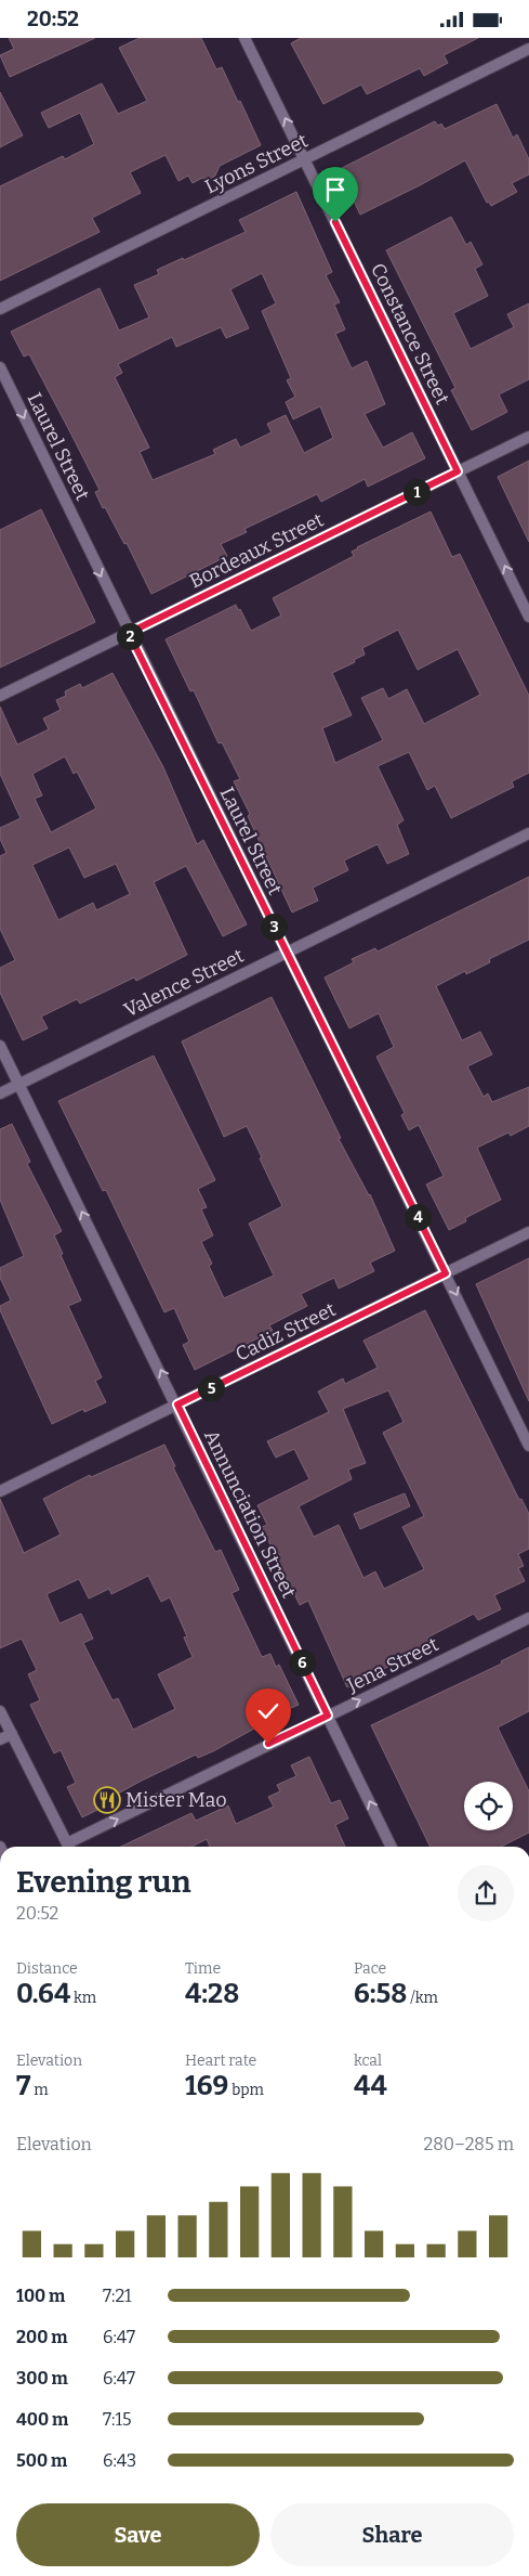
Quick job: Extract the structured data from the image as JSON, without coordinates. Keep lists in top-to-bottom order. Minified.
{"streets":{"street":["Lyons Street","Constance Street","Laurel Street","Bordeaux Street","Valence Street","Cadiz Street","Annunciation Street","Jena Street"]},"crossings":[["Lyons Street","Constance Street"],["Constance Street","Bordeaux Street"],["Laurel Street","Bordeaux Street"],["Laurel Street","Valence Street"],["Laurel Street","Cadiz Street"],["Valence Street","Annunciation Street"],["Cadiz Street","Annunciation Street"],["Annunciation Street","Jena Street"]],"one_way":["Constance Street","Laurel Street","Annunciation Street","Jena Street"],"places":{"restaurant":["Mister Mao"]},"page":{"status":"20:52","pins":["1","2","3","4","5","6"],"heading":["Evening run","20:52"],"stats":[["Distance","0.64 km"],["Time","4:28"],["Pace","6:58 /km"],["Elevation","7 m"],["Heart rate","169 bpm"],["kcal","44"]],"chart":["Elevation","280–285 m"],"list":[{"name":"100 m","note":"7:21"},{"name":"200 m","note":"6:47"},{"name":"300 m","note":"6:47"},{"name":"400 m","note":"7:15"},{"name":"500 m","note":"6:43"}],"buttons":["Save","Share"]}}
